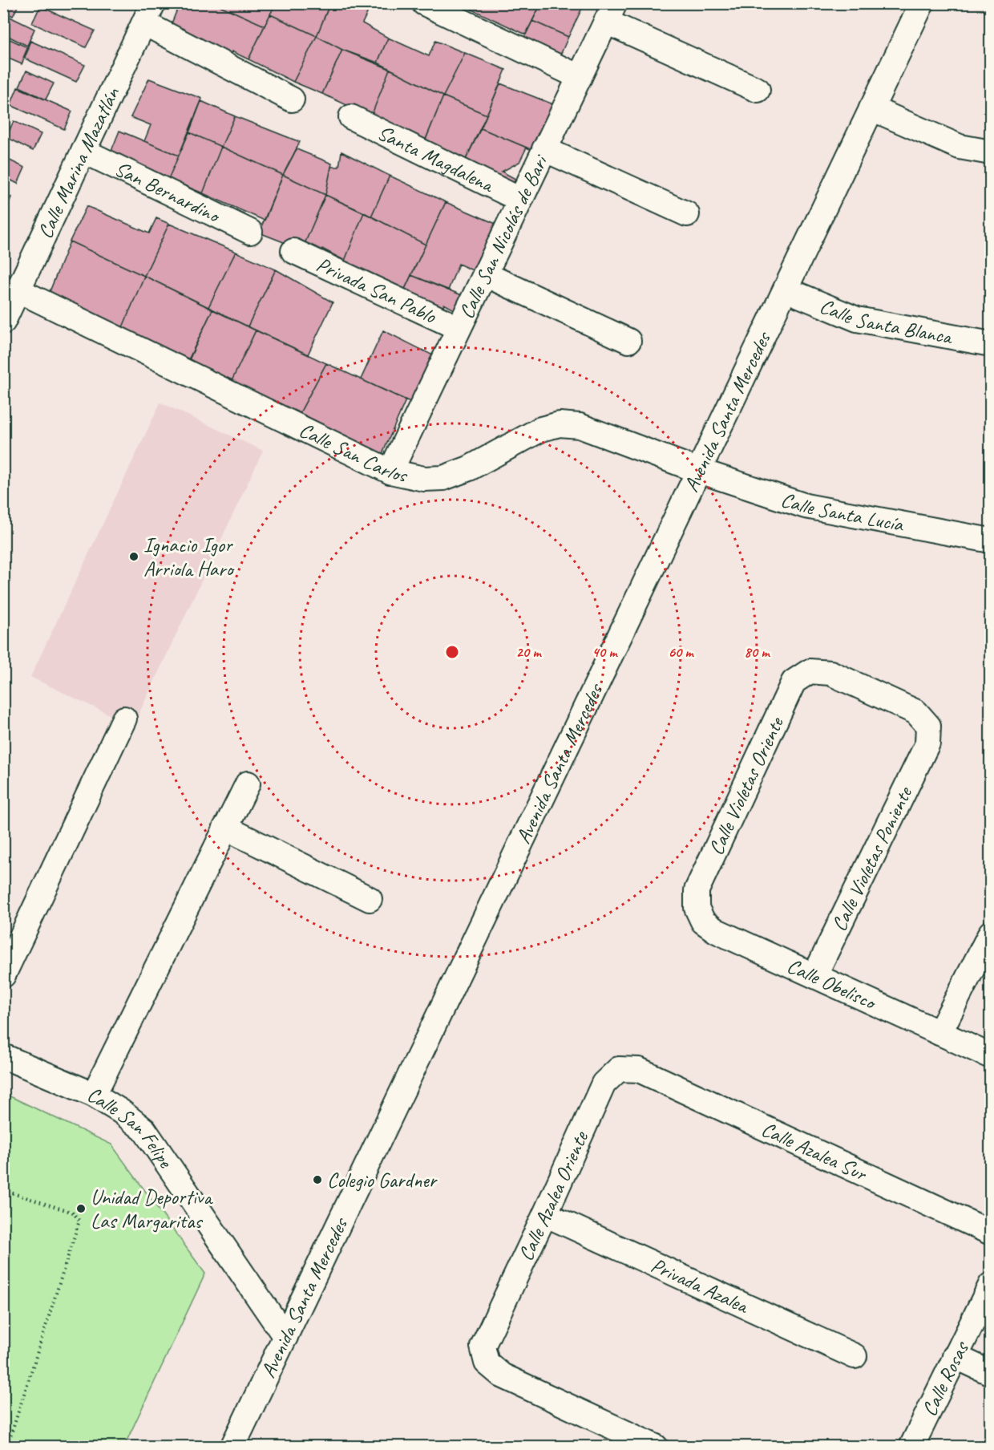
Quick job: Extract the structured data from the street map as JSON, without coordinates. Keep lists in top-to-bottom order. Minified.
{"streets":{"street":["Santa Magdalena","Calle Marina Mazatlán","San Bernardino","Calle San Nicolás de Bari","Privada San Pablo","Calle Santa Blanca","Avenida Santa Mercedes","Calle San Carlos","Calle Santa Lucía","Calle Violetas Oriente","Calle Violetas Poniente","Calle Obelisco","Calle San Felipe","Calle Azalea Sur","Calle Azalea Oriente","Privada Azalea","Calle Rosas"]},"crossings":[["Santa Magdalena","Calle San Nicolás de Bari"],["Calle Marina Mazatlán","San Bernardino"],["Calle Marina Mazatlán","Calle San Carlos"],["Calle San Nicolás de Bari","Privada San Pablo"],["Calle San Nicolás de Bari","Calle San Carlos"],["Calle Santa Blanca","Avenida Santa Mercedes"],["Avenida Santa Mercedes","Calle San Carlos"],["Avenida Santa Mercedes","Calle Santa Lucía"],["Avenida Santa Mercedes","Calle San Felipe"],["Calle San Carlos","Calle Santa Lucía"],["Calle Violetas Oriente","Calle Violetas Poniente"],["Calle Violetas Oriente","Calle Obelisco"],["Calle Violetas Poniente","Calle Obelisco"],["Calle Azalea Sur","Calle Azalea Oriente"],["Calle Azalea Oriente","Privada Azalea"]],"places":["Ignacio Igor Arriola Haro","Colegio Gardner","Unidad Deportiva Las Margaritas"],"rings":["20 m","40 m","60 m","80 m"]}
